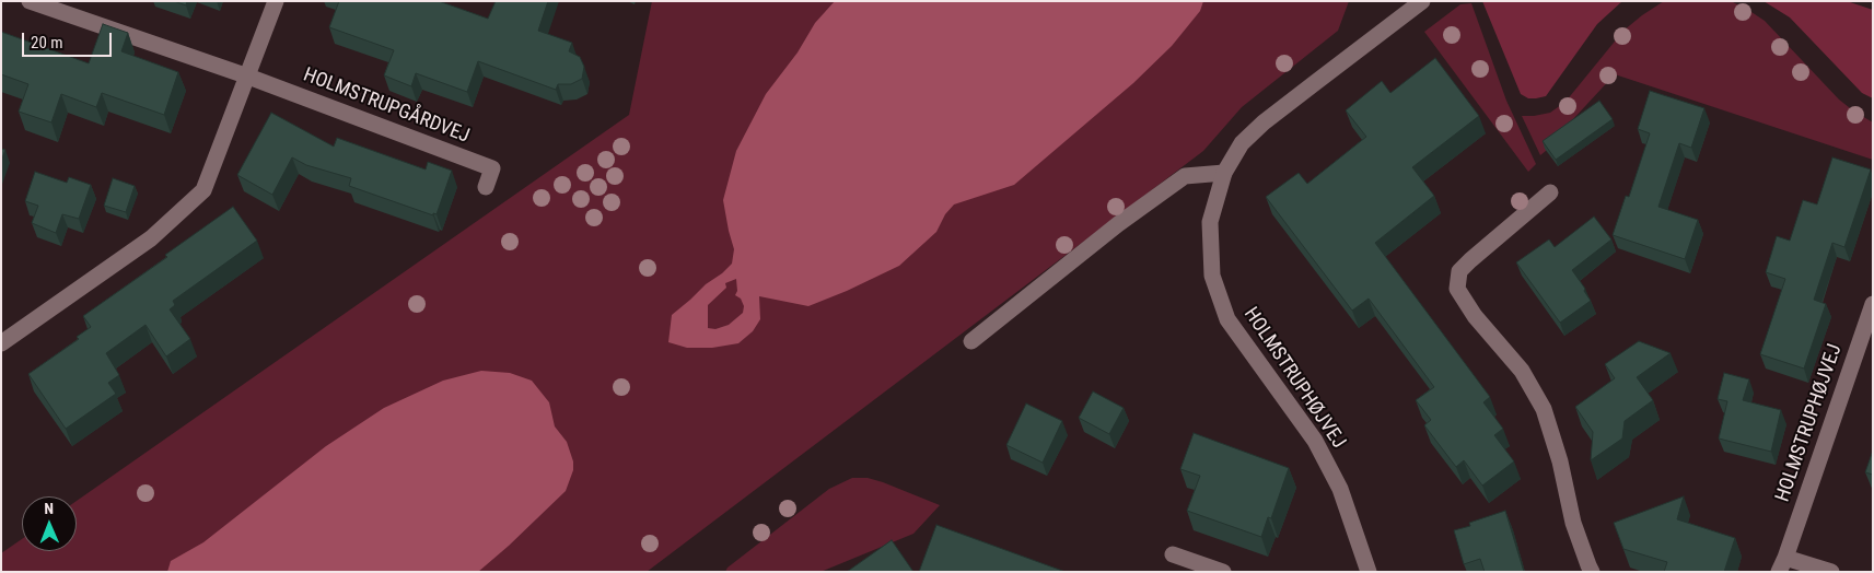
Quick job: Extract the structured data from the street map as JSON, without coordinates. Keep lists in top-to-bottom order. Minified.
{"streets":{"street":["HOLMSTRUPGÅRDVEJ","HOLMSTRUPHØJVEJ"]},"scale_bar":"20 m","north":"top"}
